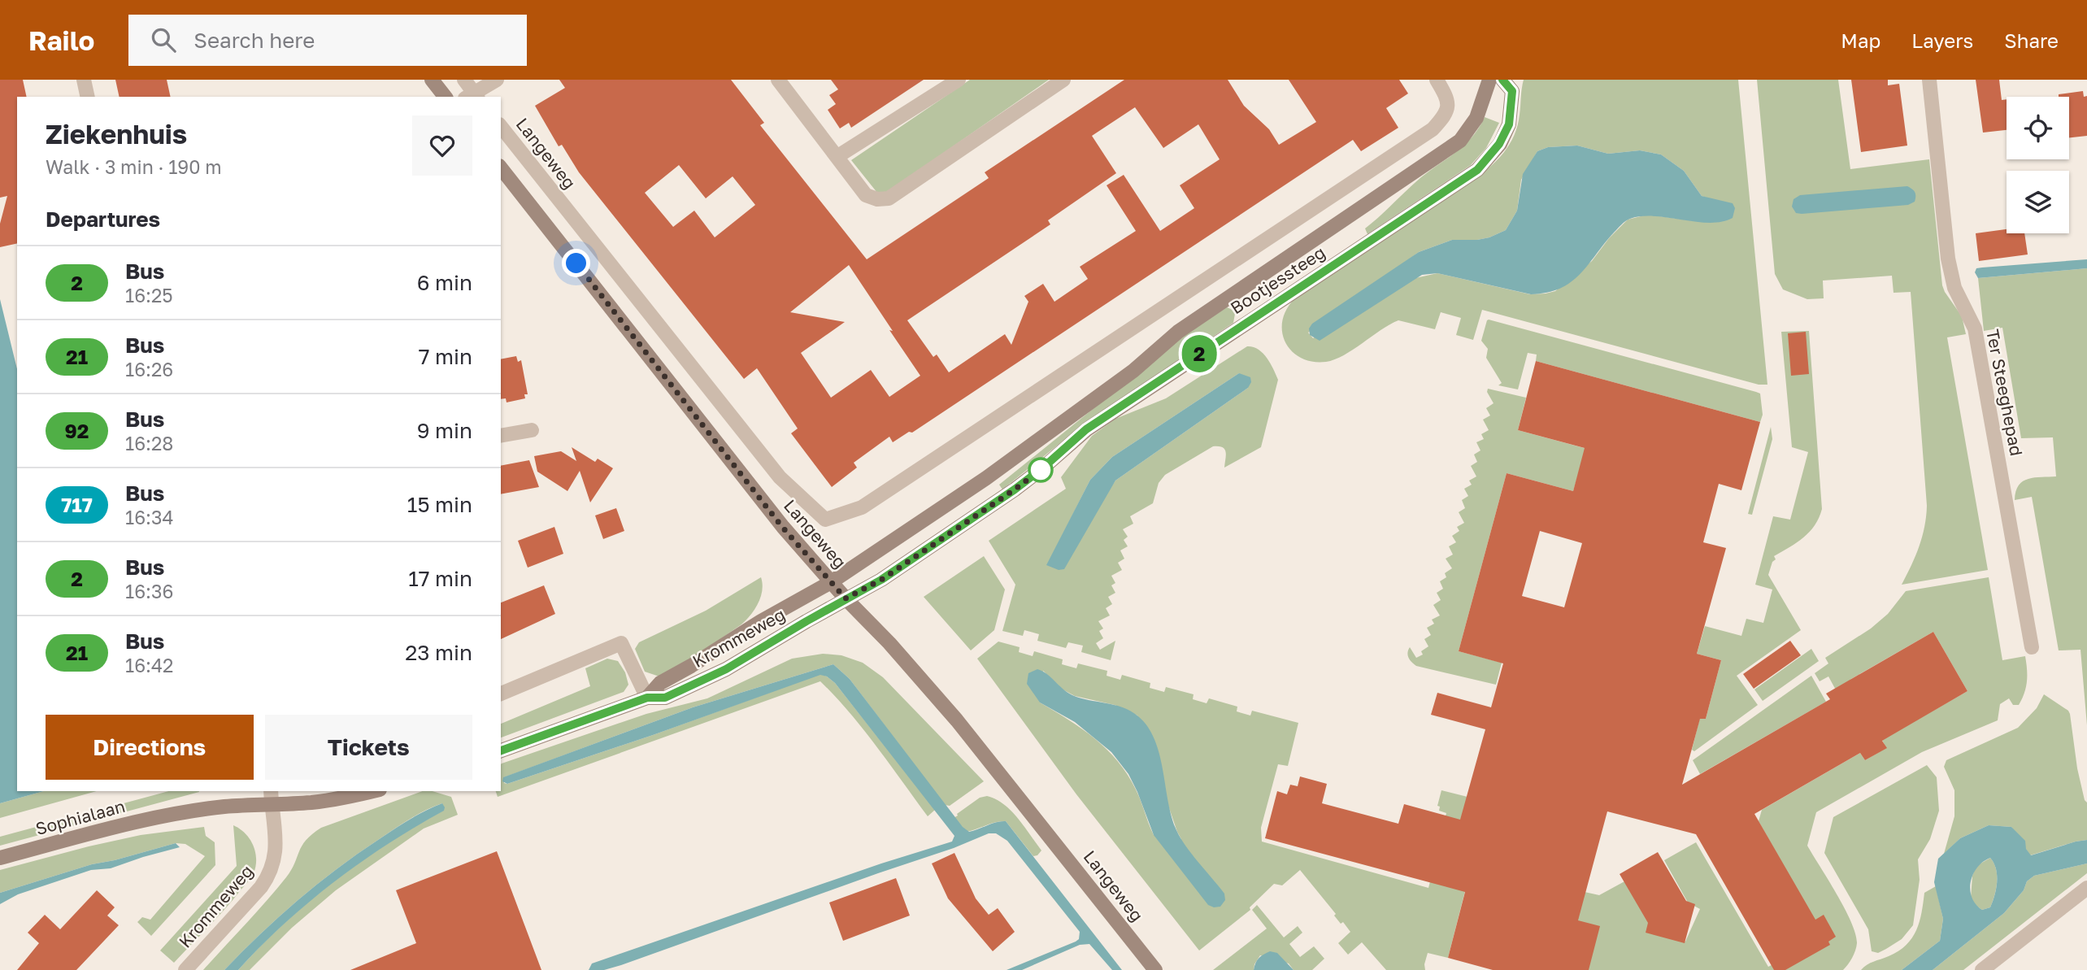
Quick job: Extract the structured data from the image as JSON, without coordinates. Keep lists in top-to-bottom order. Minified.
{"streets":{"main road":["Langeweg","Bootjessteeg","Krommeweg","Sophialaan"],"street":["Ter Steeghepad"]},"crossings":[["Langeweg","Bootjessteeg"],["Langeweg","Krommeweg"],["Bootjessteeg","Krommeweg"],["Krommeweg","Sophialaan"]],"lines":["bus line 2"],"page":{"header":"Railo","search":"Search here","nav":["Map","Layers","Share"],"on_map":"2","heading":[["Ziekenhuis","Walk · 3 min · 190 m"],"Departures"],"list":[{"mark":"2","name":"Bus","note":"16:25","value":"6 min"},{"mark":"21","name":"Bus","note":"16:26","value":"7 min"},{"mark":"92","name":"Bus","note":"16:28","value":"9 min"},{"mark":"717","name":"Bus","note":"16:34","value":"15 min"},{"mark":"2","name":"Bus","note":"16:36","value":"17 min"},{"mark":"21","name":"Bus","note":"16:42","value":"23 min"}],"buttons":["Directions","Tickets"]}}
